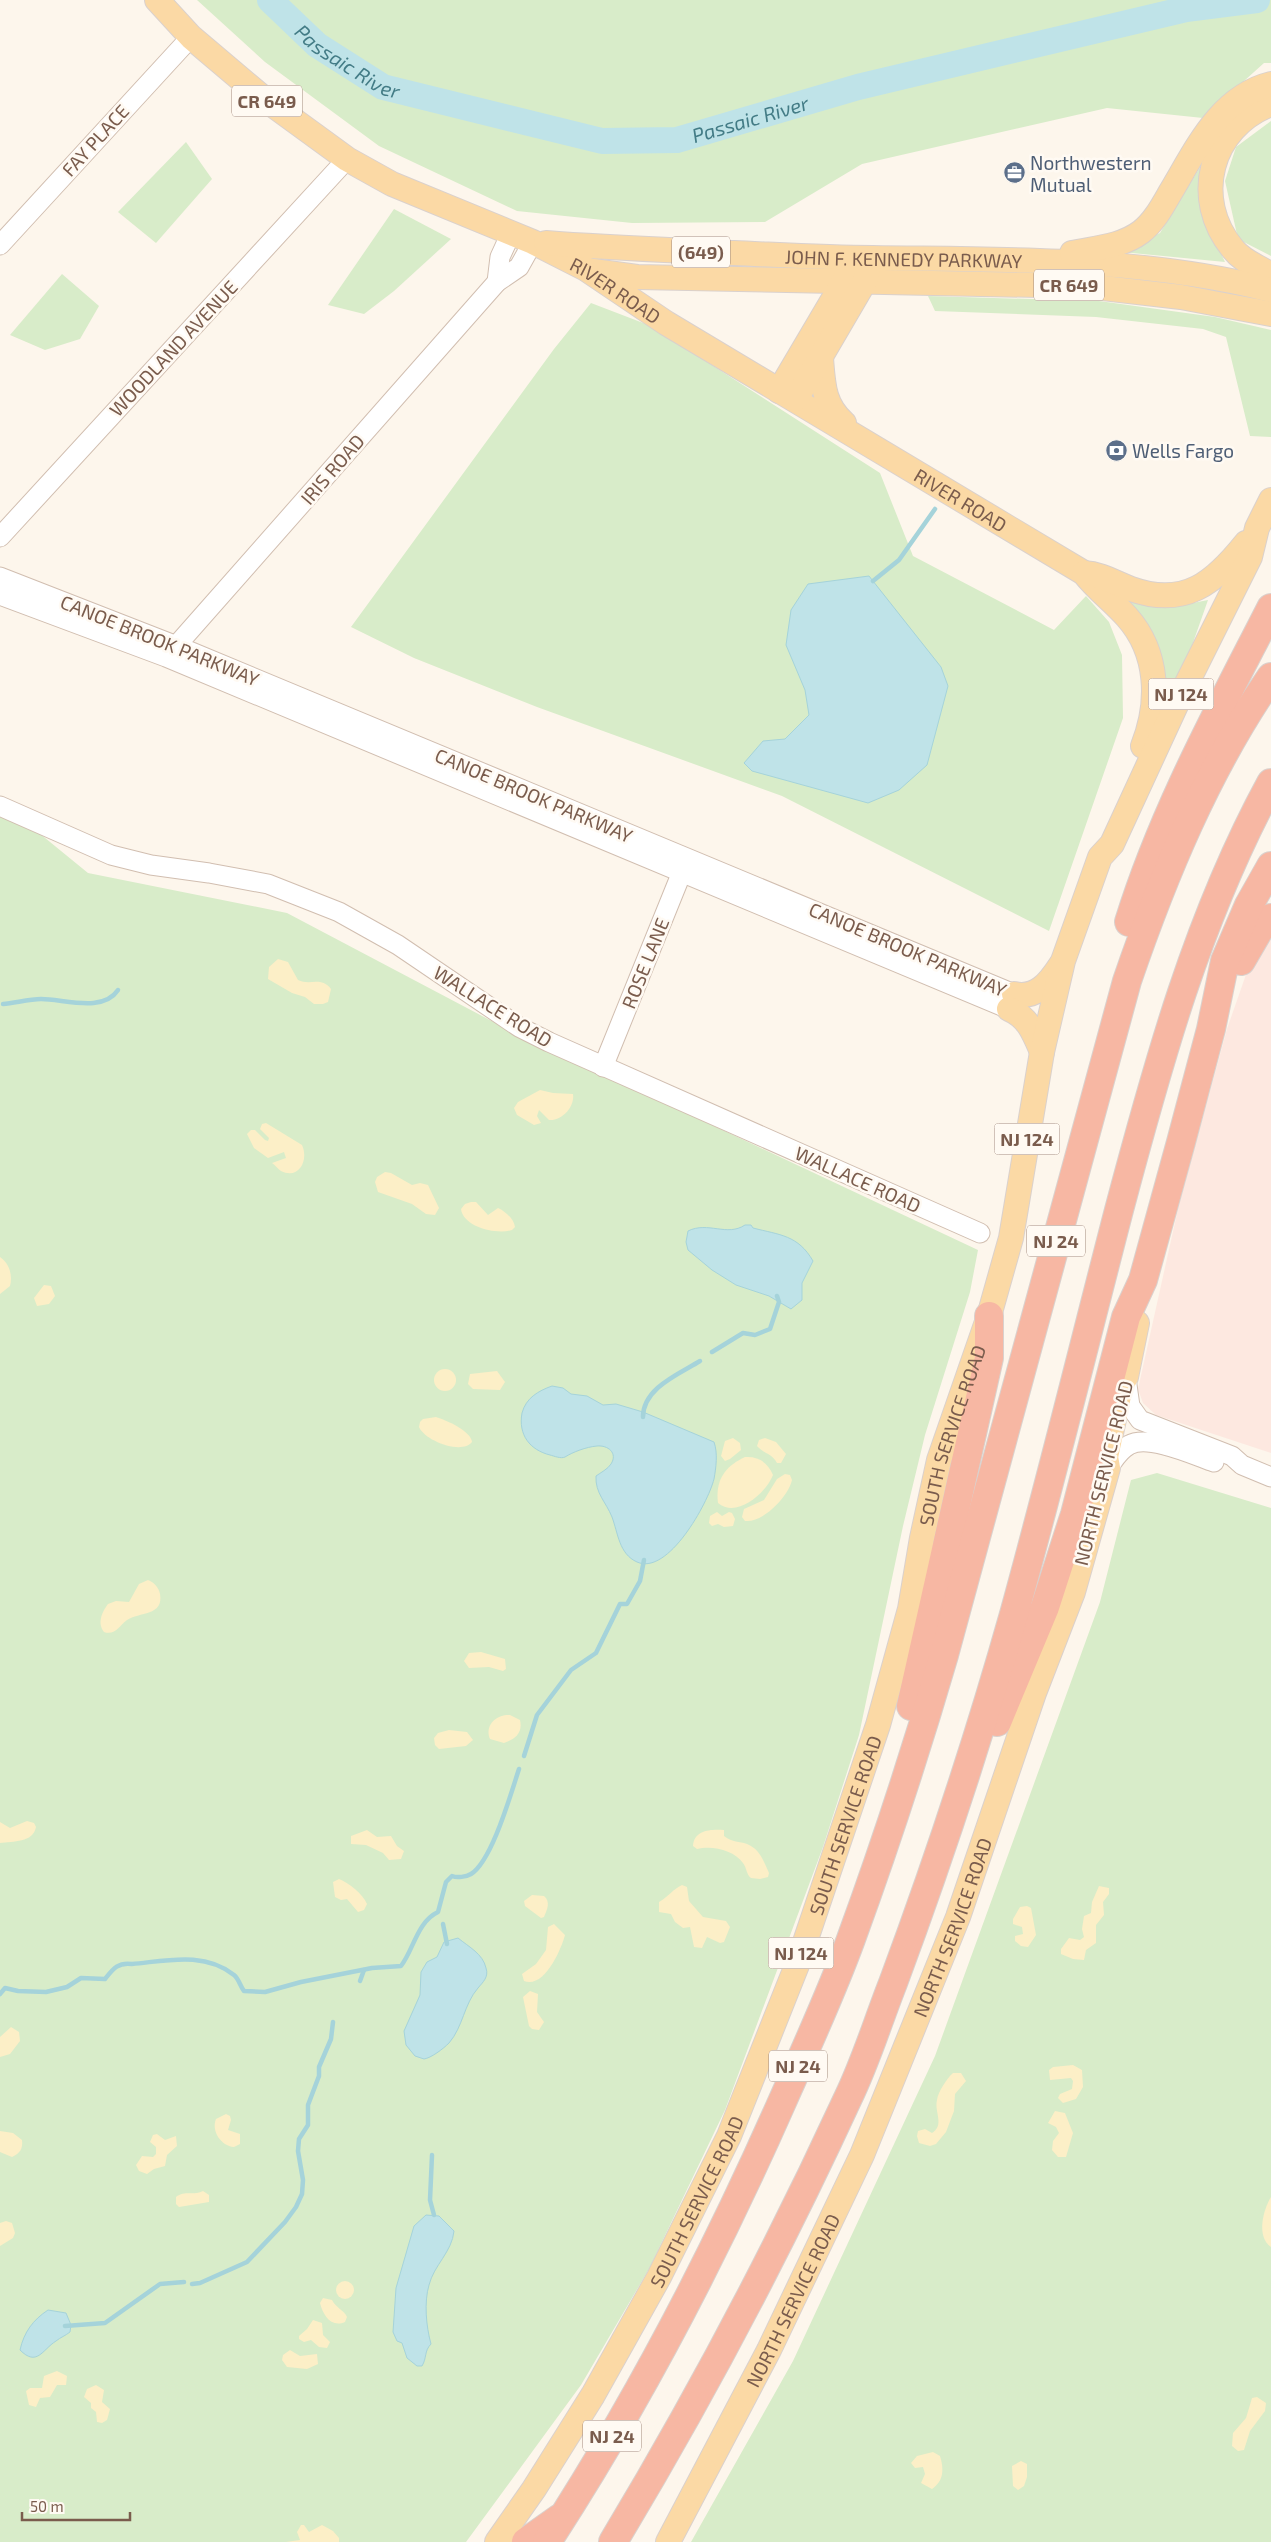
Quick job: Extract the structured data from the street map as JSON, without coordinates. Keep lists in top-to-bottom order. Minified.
{"streets":{"highway":["NJ 24"],"main road":["CR 649","(649)","JOHN F. KENNEDY PARKWAY","RIVER ROAD","NJ 124","SOUTH SERVICE ROAD","NORTH SERVICE ROAD"],"street":["FAY PLACE","WOODLAND AVENUE","IRIS ROAD","CANOE BROOK PARKWAY","ROSE LANE","WALLACE ROAD"]},"crossings":[["FAY PLACE","RIVER ROAD"],["JOHN F. KENNEDY PARKWAY","RIVER ROAD"],["JOHN F. KENNEDY PARKWAY","IRIS ROAD"],["RIVER ROAD","WOODLAND AVENUE"],["RIVER ROAD","IRIS ROAD"],["RIVER ROAD","NJ 124"],["IRIS ROAD","CANOE BROOK PARKWAY"],["CANOE BROOK PARKWAY","ROSE LANE"],["NJ 124","SOUTH SERVICE ROAD"],["ROSE LANE","WALLACE ROAD"]],"water":["Passaic River"],"places":{"office":["Northwestern Mutual"],"bank":["Wells Fargo"]},"scale_bar":"50 m"}
